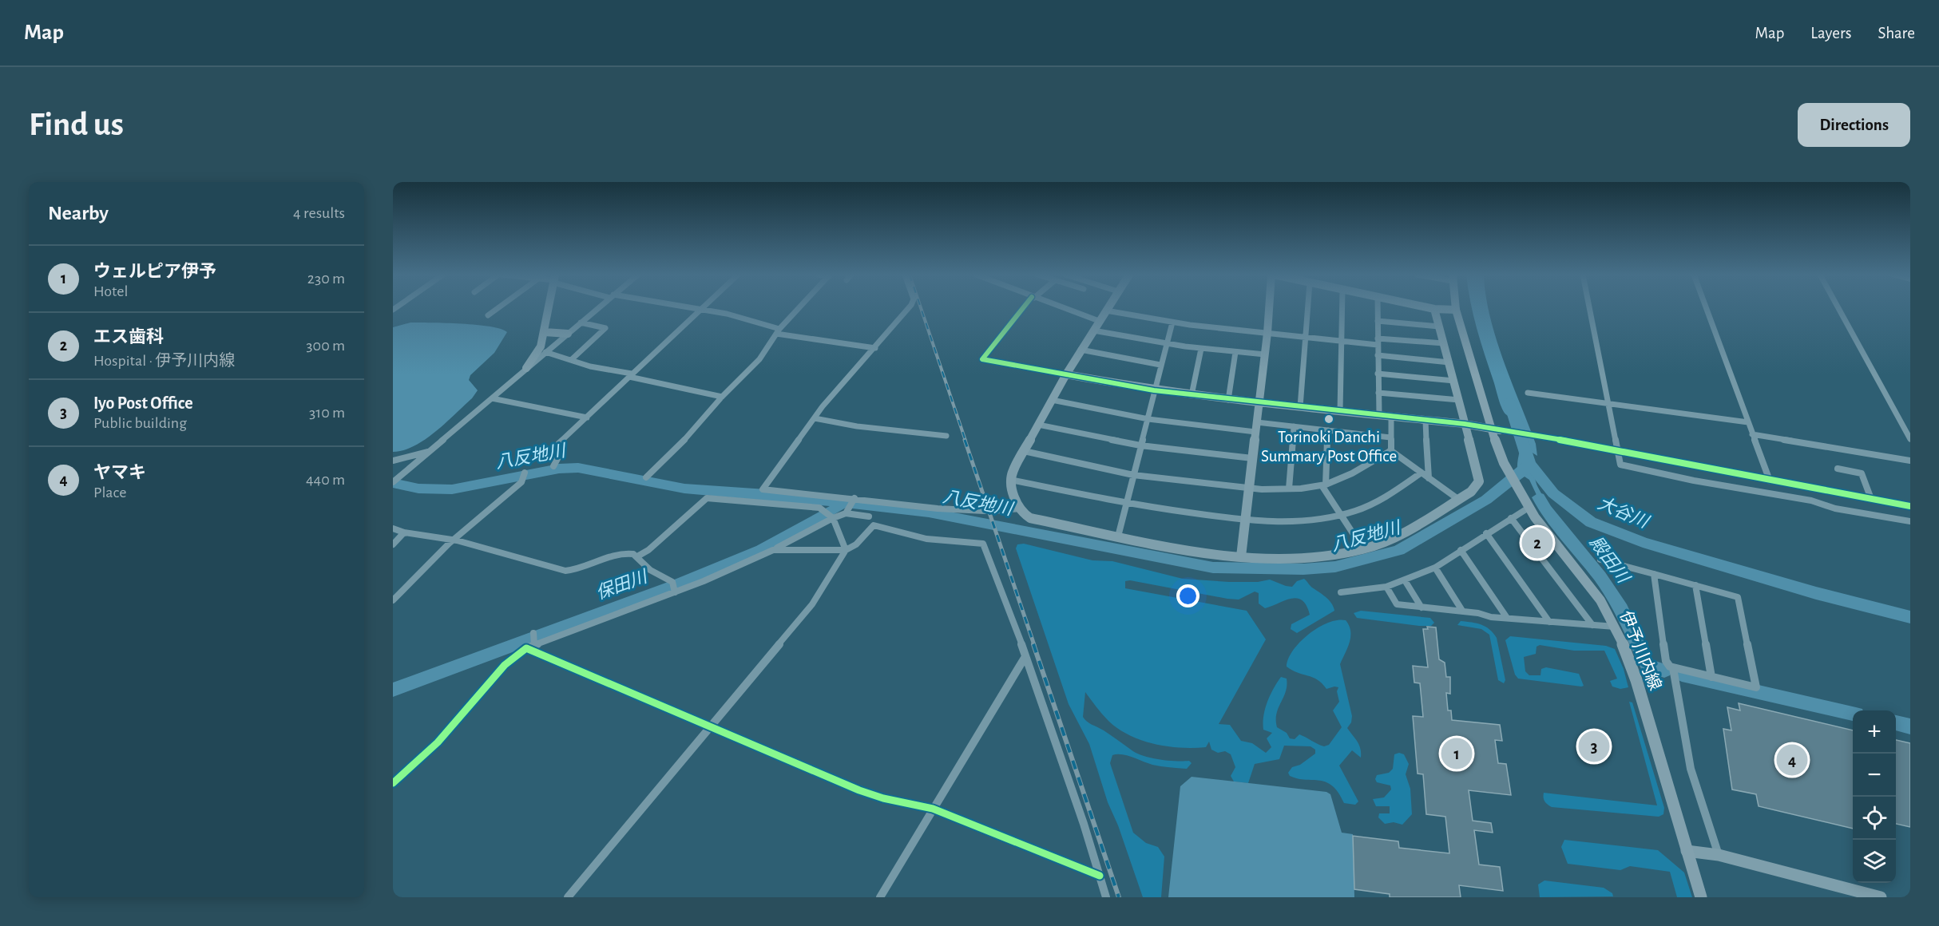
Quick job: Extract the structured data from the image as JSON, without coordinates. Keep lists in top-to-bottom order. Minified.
{"streets":{"main road":["伊予川内線"]},"water":["八反地川","大谷川","殿田川","保田川"],"places":["Torinoki Danchi Summary Post Office"],"page":{"header":"Map","nav":["Map","Layers","Share"],"buttons":"Directions","title":"Find us","heading":["Nearby","4 results"],"list":[{"mark":"1","name":"ウェルピア伊予","note":"Hotel","value":"230 m"},{"mark":"2","name":"エス歯科","note":"Hospital · 伊予川内線","value":"300 m"},{"mark":"3","name":"Iyo Post Office","note":"Public building","value":"310 m"},{"mark":"4","name":"ヤマキ","note":"Place","value":"440 m"}],"pins":["2","3","1","4"],"map_buttons":["+","−"]}}
